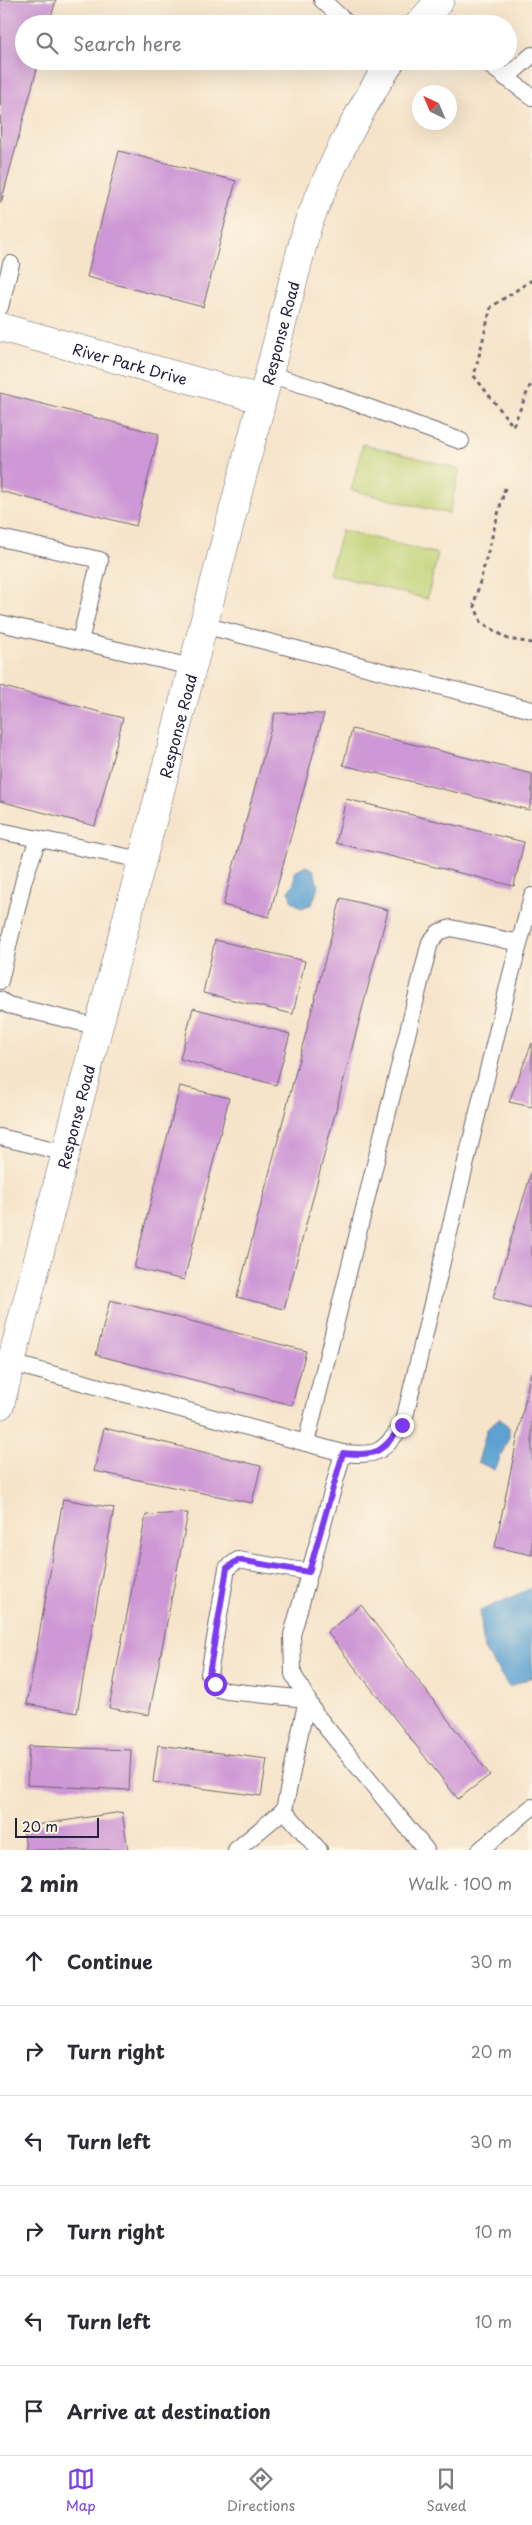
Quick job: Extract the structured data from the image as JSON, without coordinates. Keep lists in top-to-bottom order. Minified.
{"streets":{"street":["Response Road","River Park Drive"]},"crossings":[["Response Road","River Park Drive"]],"scale_bar":"20 m","north":"top left","page":{"search":"Search here","scale":"20 m","heading":["2 min","Walk · 100 m"],"list":[["Continue","30 m"],["Turn right","20 m"],["Turn left","30 m"],["Turn right","10 m"],["Turn left","10 m"],"Arrive at destination"],"nav":["Map","Directions","Saved"]}}
